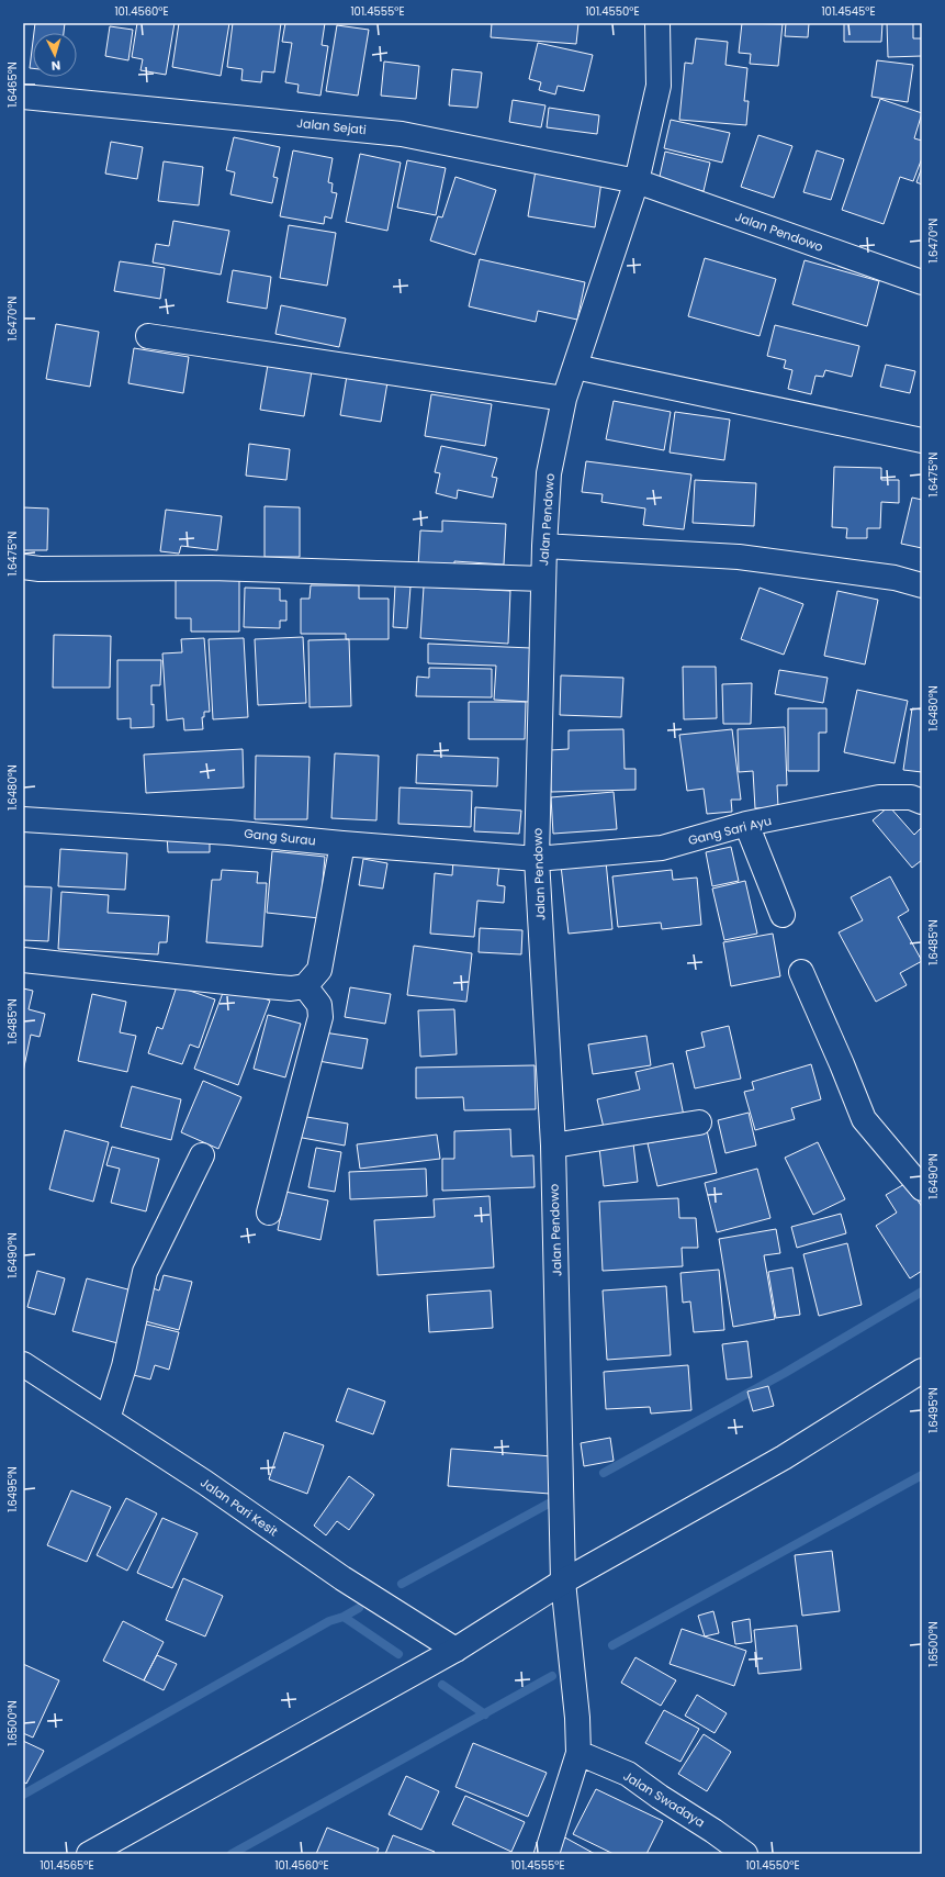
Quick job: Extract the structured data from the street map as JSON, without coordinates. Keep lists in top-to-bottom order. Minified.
{"streets":{"street":["Jalan Sejati","Jalan Pendowo","Gang Sari Ayu","Gang Surau","Jalan Pari Kesit","Jalan Swadaya"]},"crossings":[["Jalan Sejati","Jalan Pendowo"],["Jalan Pendowo","Gang Sari Ayu"],["Jalan Pendowo","Gang Surau"],["Jalan Pendowo","Jalan Swadaya"],["Gang Sari Ayu","Gang Surau"]],"north":"bottom","coordinates":["101.4560°E","101.4555°E","101.4550°E","101.4545°E","1.6465°N","1.6470°N","1.6475°N","1.6480°N","1.6485°N","1.6490°N","1.6495°N","1.6500°N","101.4565°E"]}
